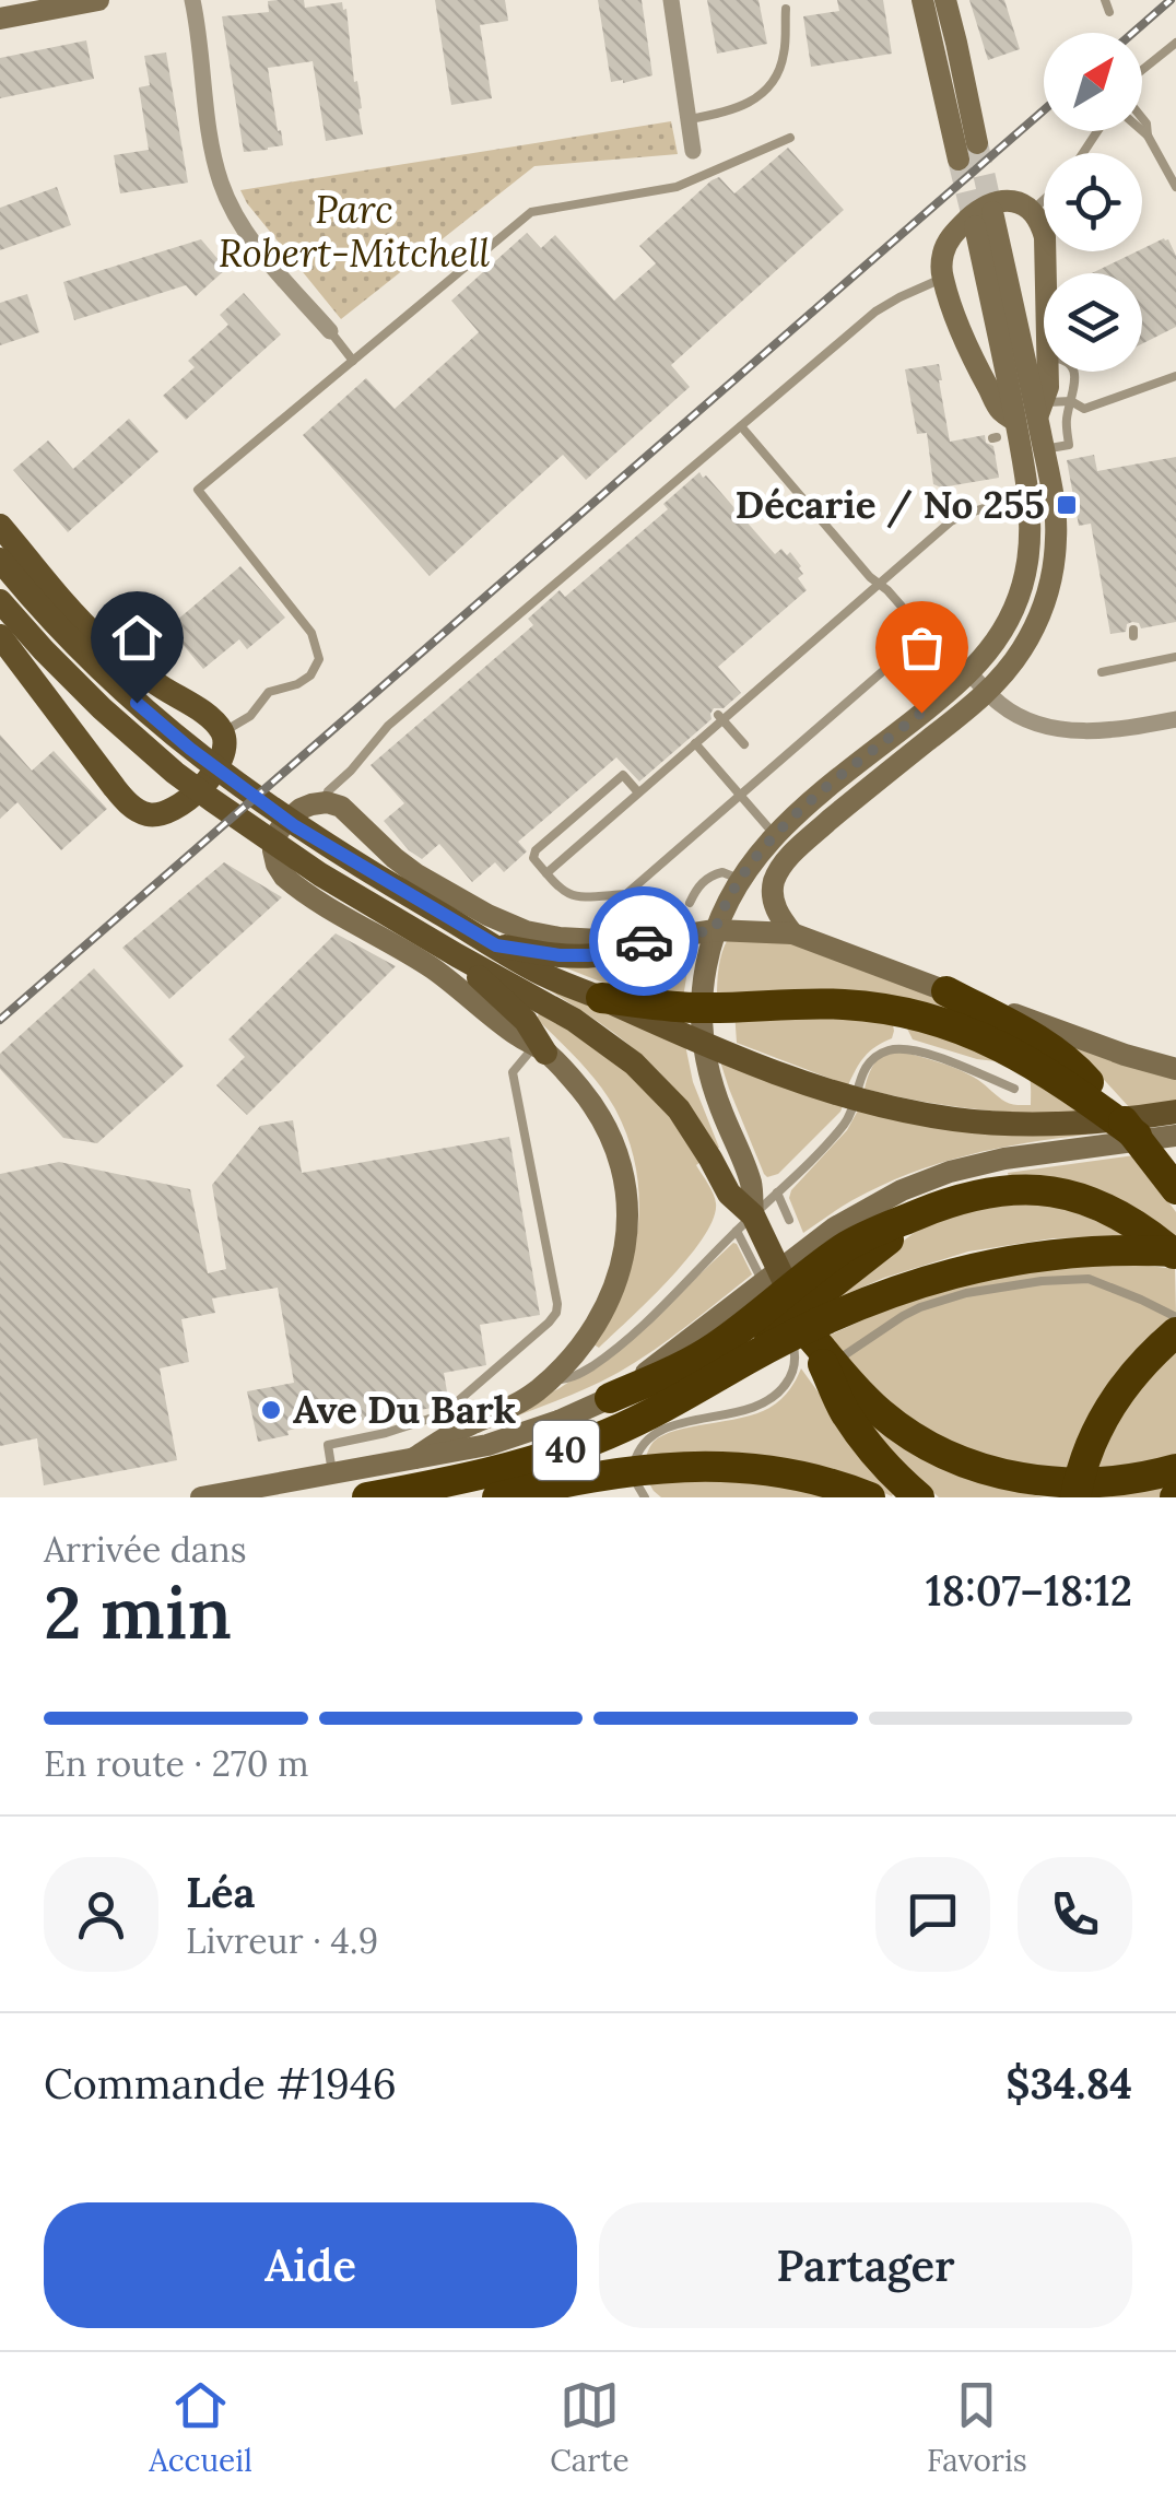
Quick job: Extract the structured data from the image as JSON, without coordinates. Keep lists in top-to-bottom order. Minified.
{"streets":{"highway":["40"]},"parks":["Parc Robert-Mitchell"],"places":{"transit":["Décarie / No 255"],"other":["Ave Du Bark"]},"north":"top right","page":{"heading":["2 min","Arrivée dans","18:07–18:12"],"panel":["Léa","Livreur · 4.9","Commande #1946","$34.84"],"bar":"En route · 270 m","buttons":["Aide","Partager"],"tabs":["Accueil","Carte","Favoris"]}}
